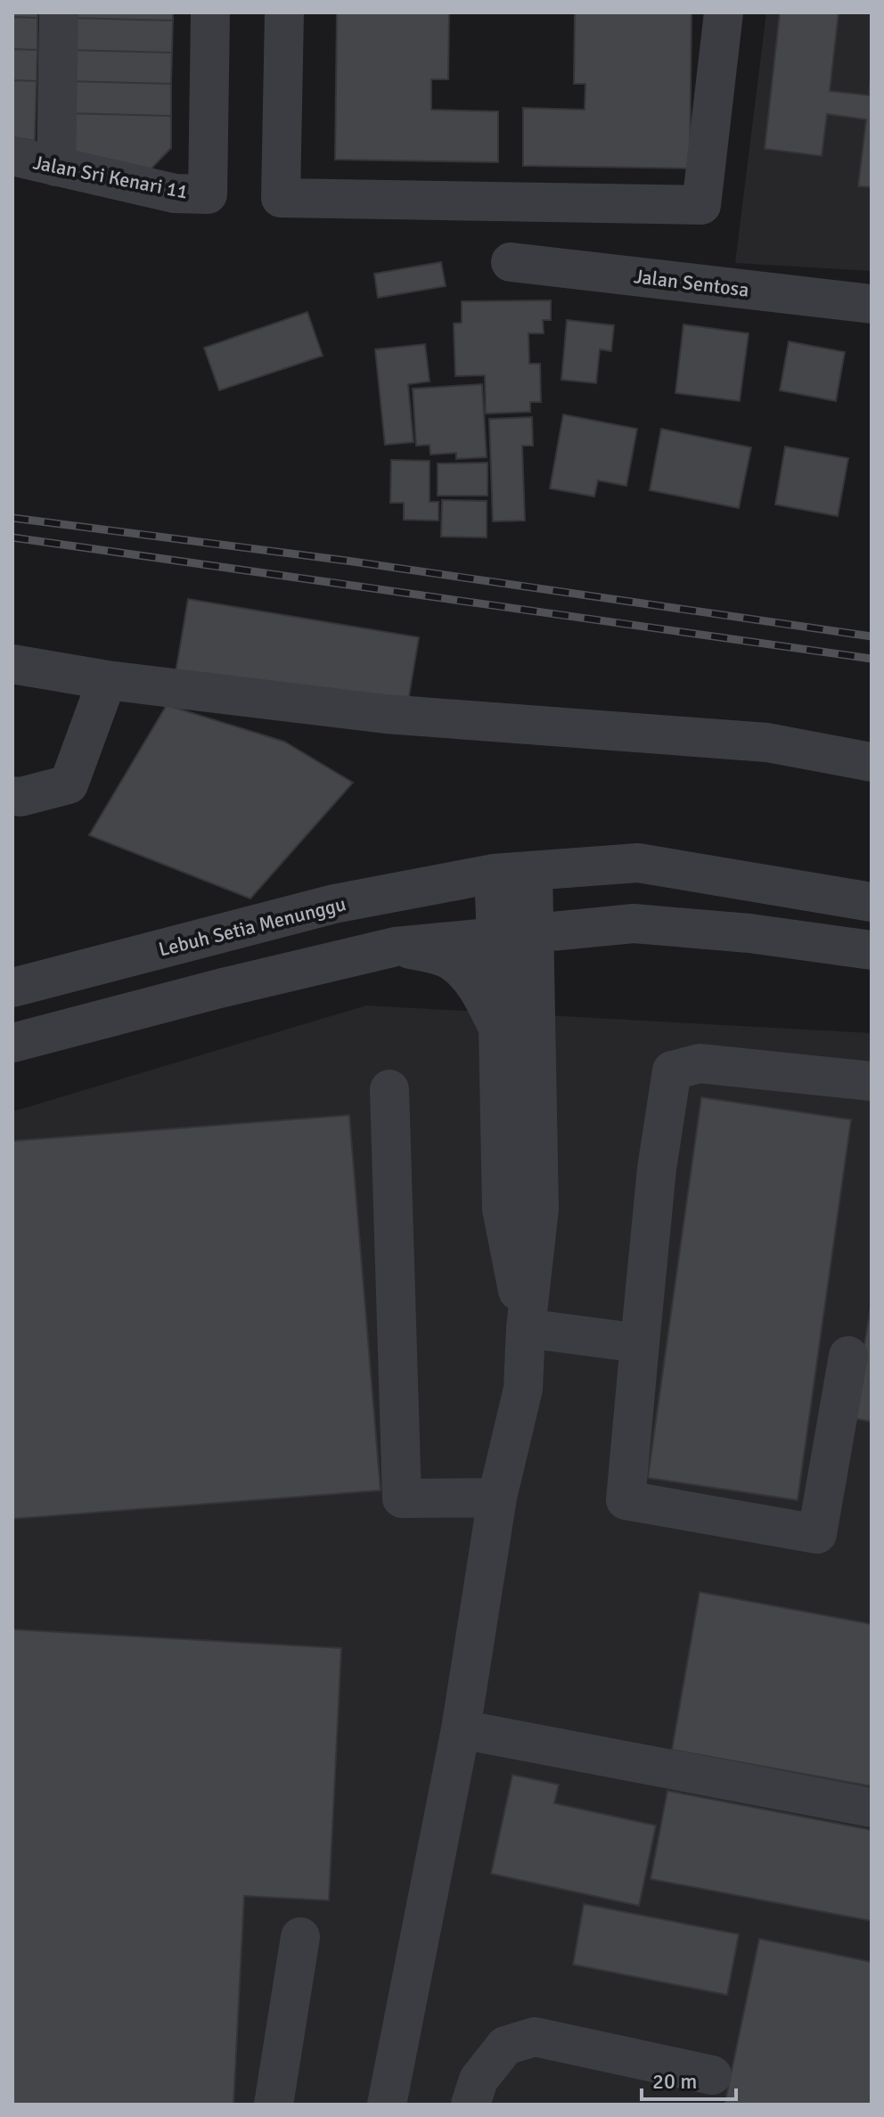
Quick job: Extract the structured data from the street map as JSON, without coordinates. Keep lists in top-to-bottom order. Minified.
{"streets":{"street":["Jalan Sri Kenari 11","Jalan Sentosa","Lebuh Setia Menunggu"]},"scale_bar":"20 m"}
